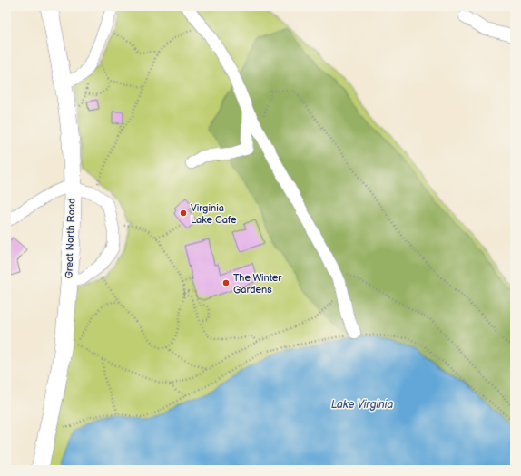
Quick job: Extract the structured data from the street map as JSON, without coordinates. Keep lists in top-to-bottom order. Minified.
{"streets":{"highway":["Great North Road"]},"water":["Lake Virginia"],"places":["Virginia Lake Cafe","The Winter Gardens"]}
